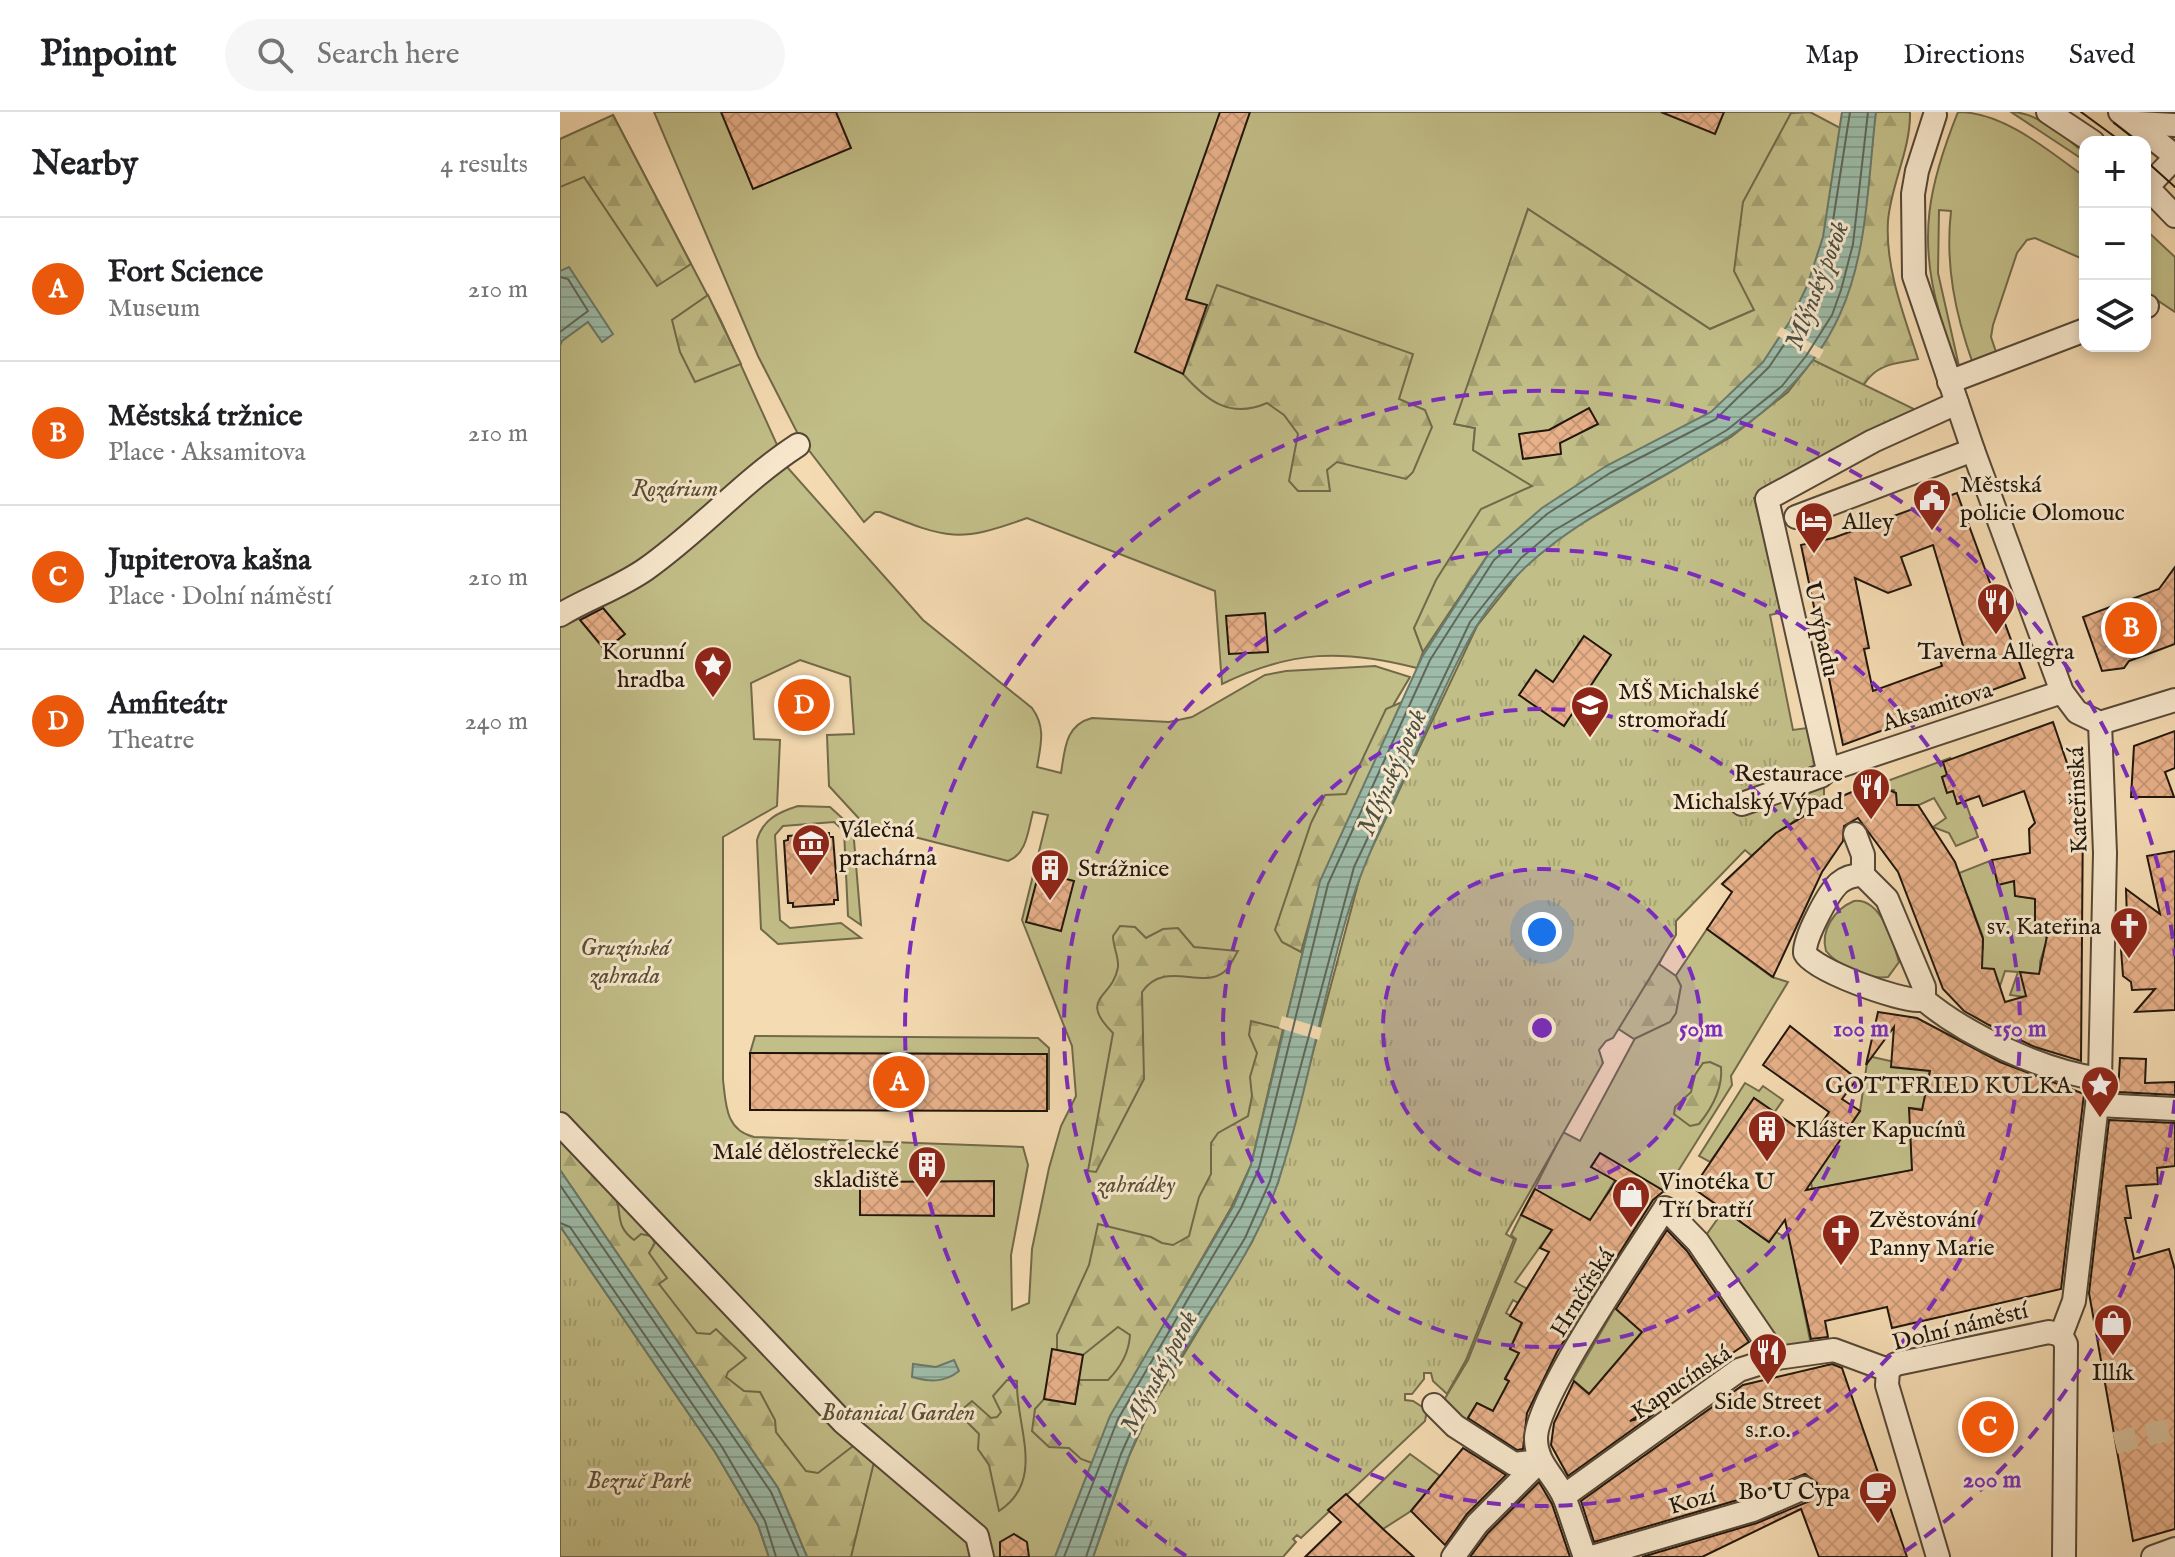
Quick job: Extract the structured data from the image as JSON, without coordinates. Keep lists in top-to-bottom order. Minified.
{"streets":{"street":["U výpadu","Aksamitova","Kateřinská","Hrnčířská","Dolní náměstí","Kapucínská","Kozí"]},"crossings":[["U výpadu","Aksamitova"],["U výpadu","Kateřinská"],["Aksamitova","Kateřinská"],["Kateřinská","Dolní náměstí"],["Hrnčířská","Kapucínská"],["Dolní náměstí","Kapucínská"]],"water":["Mlýnský potok"],"parks":["Rozárium","Gruzínská zahrada","zahrádky","Botanical Garden","Bezruč Park"],"places":{"public building":["Městská policie Olomouc"],"hotel":["Alley"],"restaurant":["Taverna Allegra","Restaurace Michalský Výpad","Side Street s.r.o."],"place":["Korunní hradba","GOTTFRIED KULKA"],"school or university":["MŠ Michalské stromořadí"],"museum":["Válečná prachárna"],"building":["Strážnice","Klášter Kapucínů","Malé dělostřelecké skladiště"],"church":["sv. Kateřina","Zvěstování Panny Marie"],"shop":["Vinotéka U Tří bratří","Illík"],"cafe":["Bo U Cypa"]},"page":{"header":"Pinpoint","search":"Search here","nav":["Map","Directions","Saved"],"heading":["Nearby","4 results"],"map_buttons":["+","−"],"list":[{"mark":"A","name":"Fort Science","note":"Museum","value":"210 m"},{"mark":"B","name":"Městská tržnice","note":"Place · Aksamitova","value":"210 m"},{"mark":"C","name":"Jupiterova kašna","note":"Place · Dolní náměstí","value":"210 m"},{"mark":"D","name":"Amfiteátr","note":"Theatre","value":"240 m"}],"pins":["B","D","A","C"]},"rings":["50 m","100 m","150 m","200 m"]}
